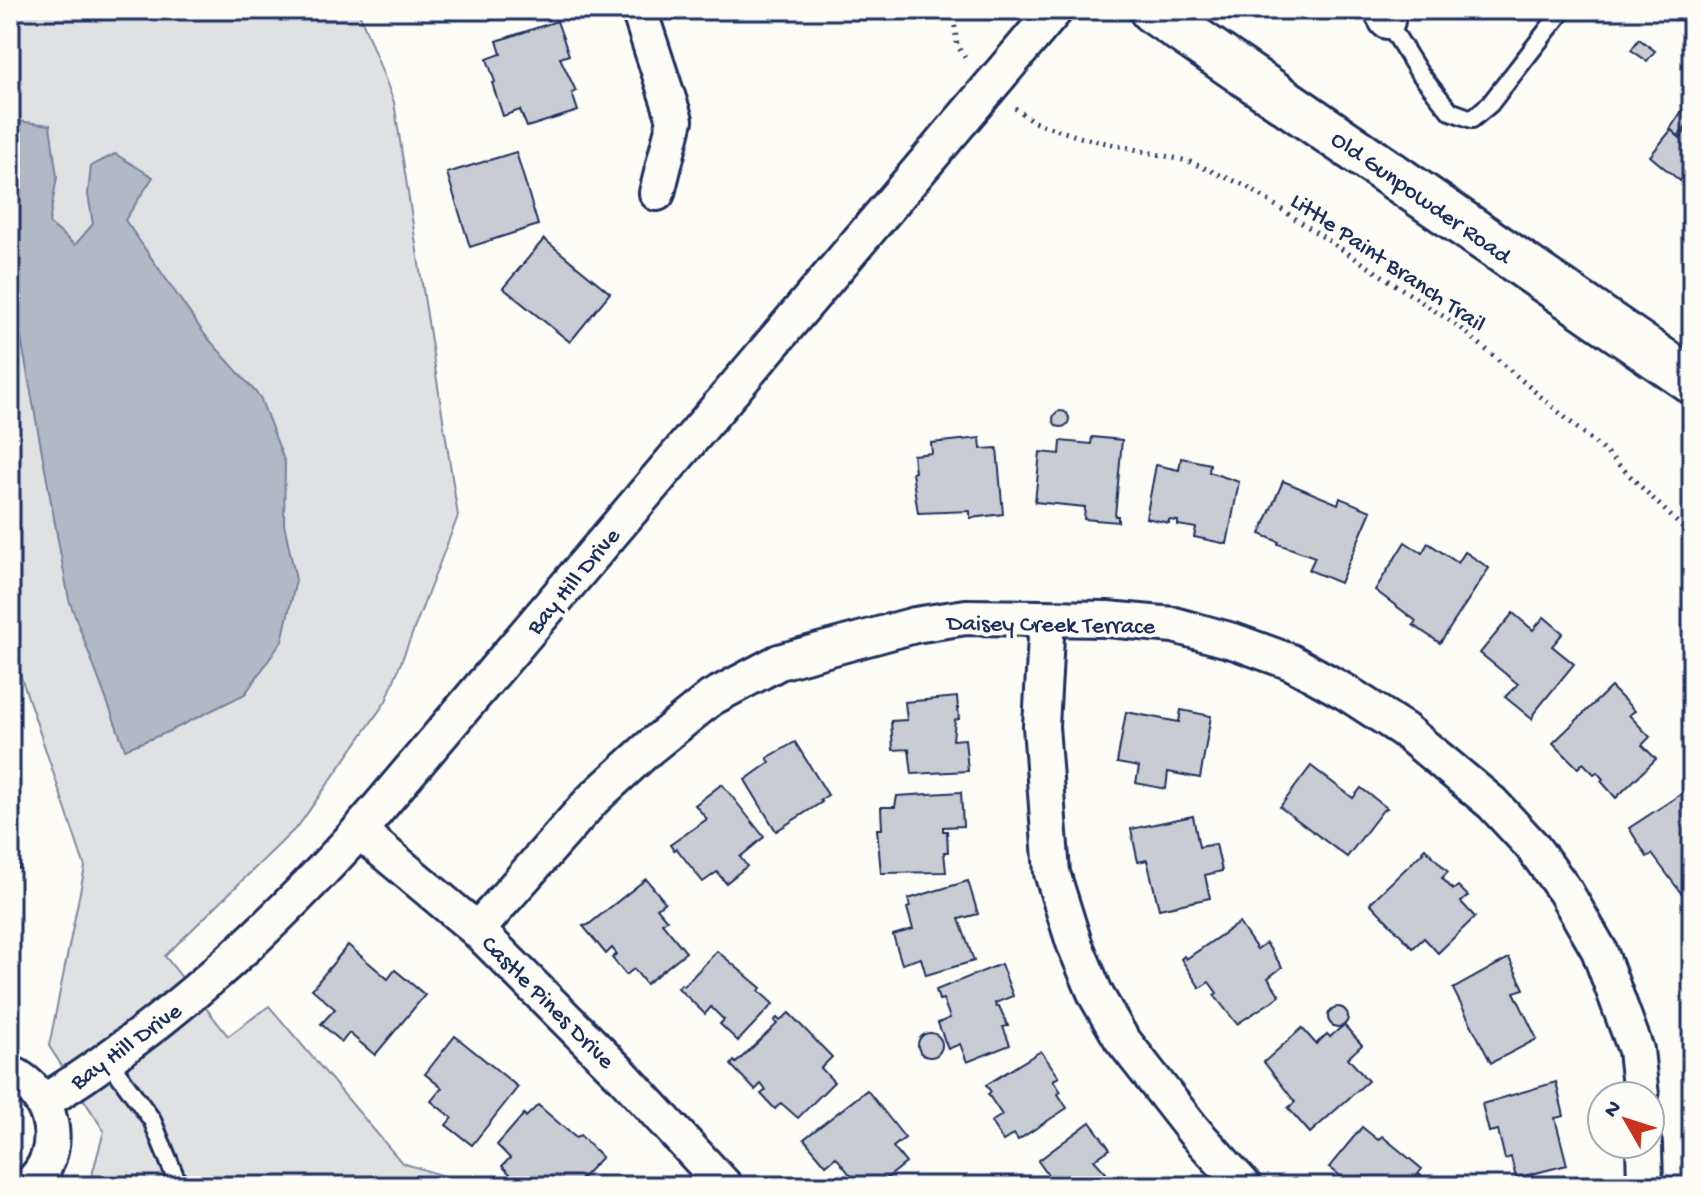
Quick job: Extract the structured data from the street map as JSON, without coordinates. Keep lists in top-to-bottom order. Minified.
{"streets":{"main road":["Old Gunpowder Road"],"street":["Bay Hill Drive","Daisey Creek Terrace","Castle Pines Drive"],"path":["Little Paint Branch Trail"]},"crossings":[["Bay Hill Drive","Castle Pines Drive"],["Daisey Creek Terrace","Castle Pines Drive"]],"north":"top left"}
